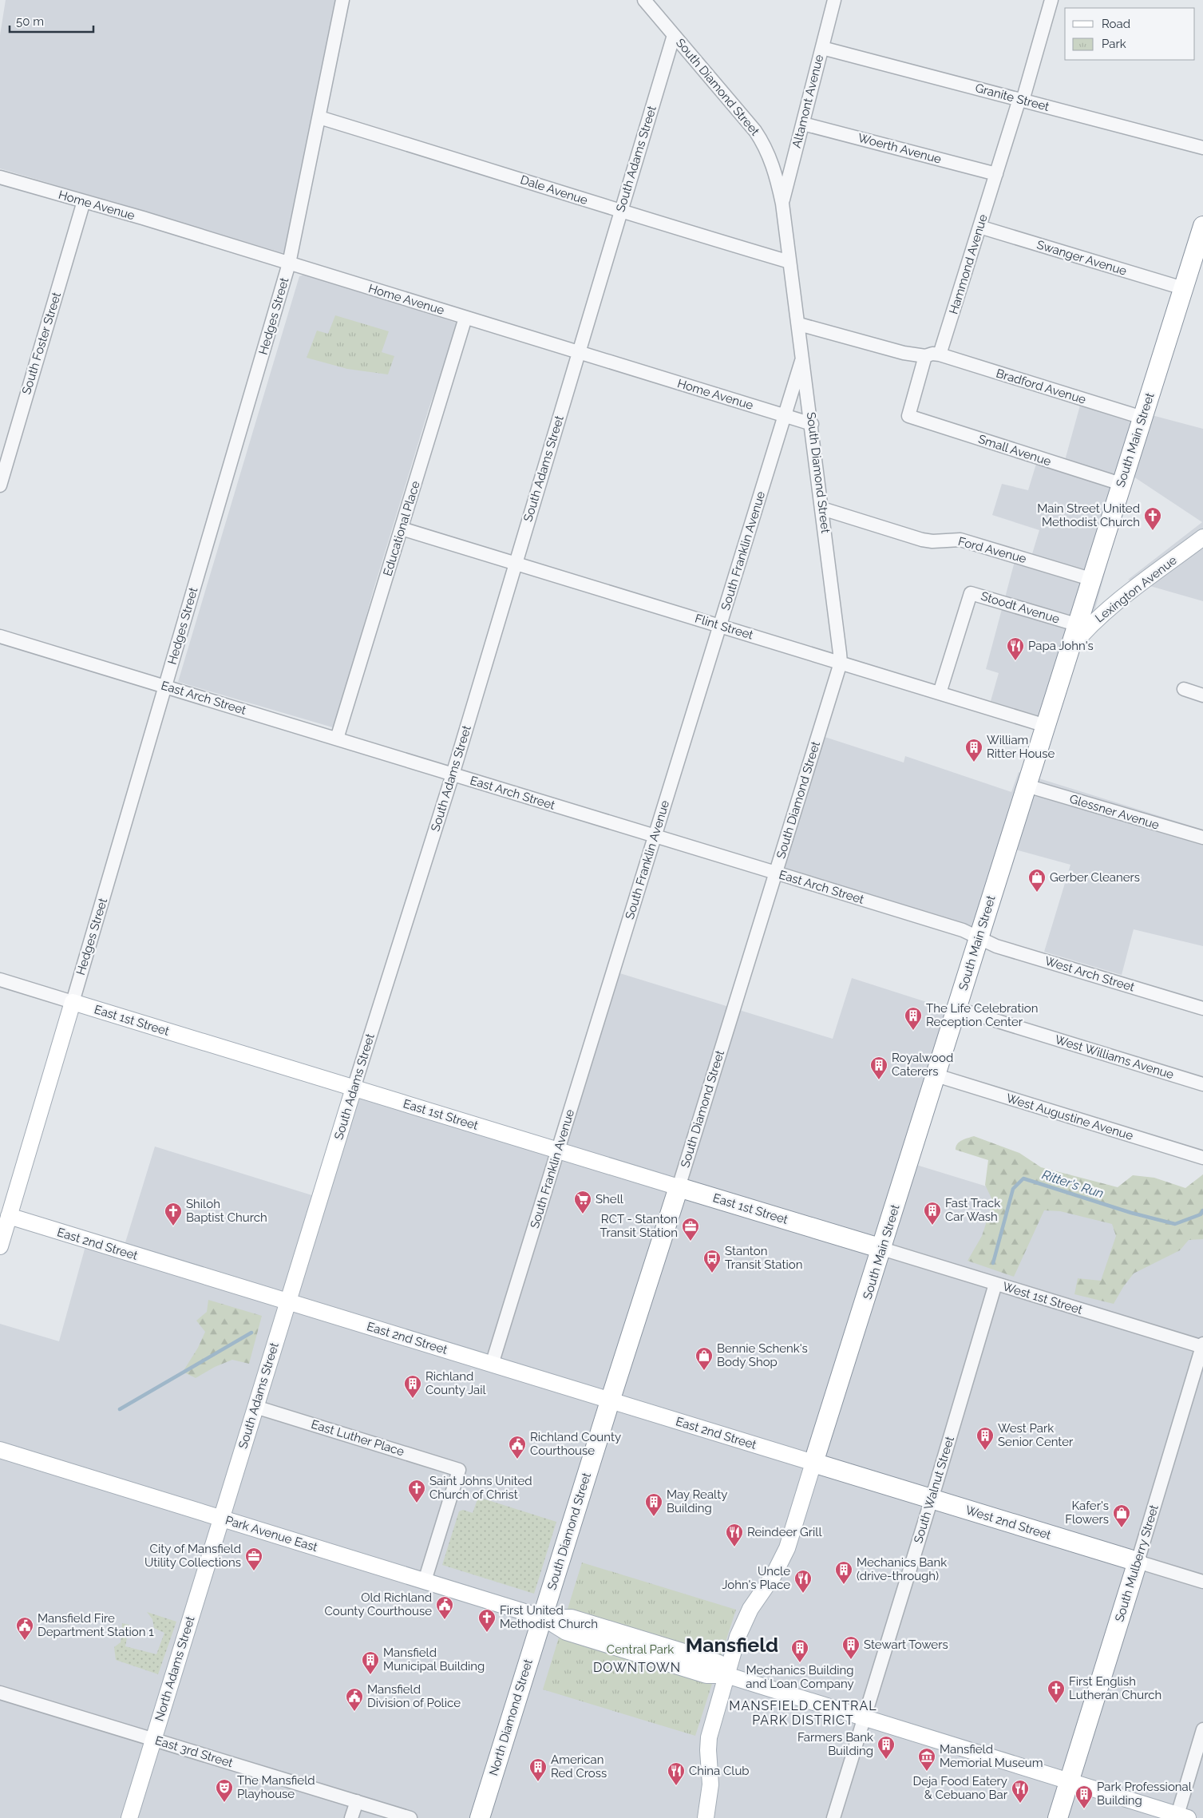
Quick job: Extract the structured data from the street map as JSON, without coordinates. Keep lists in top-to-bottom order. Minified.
{"streets":{"highway":["South Diamond Street","South Main Street","East 1st Street","West 2nd Street","South Mulberry Street","North Diamond Street"],"main road":["South Adams Street","Hedges Street","Lexington Avenue","East 2nd Street","Park Avenue East","North Adams Street"],"street":["Granite Street","Altamont Avenue","Woerth Avenue","Dale Avenue","Home Avenue","Swanger Avenue","Hammond Avenue","South Foster Street","Bradford Avenue","Small Avenue","Educational Place","Ford Avenue","South Franklin Avenue","Stoodt Avenue","Flint Street","East Arch Street","Glessner Avenue","West Arch Street","West Williams Avenue","West Augustine Avenue","West 1st Street","East Luther Place","South Walnut Street","East 3rd Street"]},"crossings":[["South Diamond Street","Altamont Avenue"],["South Diamond Street","South Adams Street"],["South Diamond Street","Dale Avenue"],["South Diamond Street","Home Avenue"],["South Diamond Street","Ford Avenue"],["South Diamond Street","South Franklin Avenue"],["South Diamond Street","Flint Street"],["South Diamond Street","East Arch Street"],["South Diamond Street","East 1st Street"],["South Diamond Street","East 2nd Street"],["South Diamond Street","Park Avenue East"],["South Diamond Street","North Diamond Street"],["Granite Street","Altamont Avenue"],["Granite Street","Hammond Avenue"],["Altamont Avenue","Woerth Avenue"],["Woerth Avenue","Hammond Avenue"],["South Adams Street","Dale Avenue"],["South Adams Street","Home Avenue"],["South Adams Street","Flint Street"],["South Adams Street","East Arch Street"],["South Adams Street","East 1st Street"],["South Adams Street","East 2nd Street"],["South Adams Street","East Luther Place"],["South Adams Street","Park Avenue East"],["South Adams Street","North Adams Street"],["Dale Avenue","Hedges Street"],["Home Avenue","Hedges Street"],["Home Avenue","South Foster Street"],["Home Avenue","Educational Place"],["Home Avenue","South Franklin Avenue"],["Swanger Avenue","Hammond Avenue"],["Swanger Avenue","South Main Street"],["Hammond Avenue","Bradford Avenue"],["Hedges Street","East Arch Street"],["Hedges Street","East 1st Street"],["Hedges Street","East 2nd Street"],["Bradford Avenue","South Main Street"],["South Main Street","Small Avenue"],["South Main Street","Ford Avenue"],["South Main Street","Lexington Avenue"],["South Main Street","Stoodt Avenue"],["South Main Street","Flint Street"],["South Main Street","East Arch Street"],["South Main Street","Glessner Avenue"],["South Main Street","West Arch Street"],["South Main Street","East 1st Street"],["South Main Street","West Williams Avenue"],["South Main Street","West Augustine Avenue"],["South Main Street","East 2nd Street"],["South Main Street","West 1st Street"],["South Main Street","West 2nd Street"],["South Main Street","Park Avenue East"],["Educational Place","Flint Street"],["Educational Place","East Arch Street"],["South Franklin Avenue","Flint Street"],["South Franklin Avenue","East Arch Street"],["South Franklin Avenue","East 1st Street"],["South Franklin Avenue","East 2nd Street"],["Stoodt Avenue","Flint Street"],["East Arch Street","West Arch Street"],["East 1st Street","West 1st Street"],["East 2nd Street","West 2nd Street"],["West 1st Street","South Walnut Street"],["West 1st Street","South Mulberry Street"],["East Luther Place","Park Avenue East"],["South Walnut Street","West 2nd Street"],["South Walnut Street","Park Avenue East"],["West 2nd Street","South Mulberry Street"],["Park Avenue East","South Mulberry Street"],["Park Avenue East","North Adams Street"],["Park Avenue East","North Diamond Street"],["North Adams Street","East 3rd Street"]],"districts":["Mansfield","DOWNTOWN","MANSFIELD CENTRAL PARK DISTRICT"],"water":["Ritter's Run"],"parks":["Central Park"],"places":{"church":["Main Street United Methodist Church","Shiloh Baptist Church","Saint Johns United Church of Christ","First United Methodist Church","First English Lutheran Church"],"restaurant":["Papa John's","Reindeer Grill","Uncle John's Place","China Club","Deja Food Eatery & Cebuano Bar"],"building":["William Ritter House","The Life Celebration Reception Center","Royalwood Caterers","Fast Track Car Wash","Richland County Jail","West Park Senior Center","May Realty Building","Mechanics Bank (drive-through)","Stewart Towers","Mechanics Building and Loan Company","Mansfield Municipal Building","Farmers Bank Building","American Red Cross","Park Professional Building"],"shop":["Gerber Cleaners","Bennie Schenk's Body Shop","Kafer's Flowers"],"supermarket":["Shell"],"office":["RCT - Stanton Transit Station","City of Mansfield Utility Collections"],"bus stop":["Stanton Transit Station"],"public building":["Richland County Courthouse","Old Richland County Courthouse","Mansfield Fire Department Station 1","Mansfield Division of Police"],"museum":["Mansfield Memorial Museum"],"theatre":["The Mansfield Playhouse"]},"legend":["Road","Park"],"scale_bar":"50 m"}
